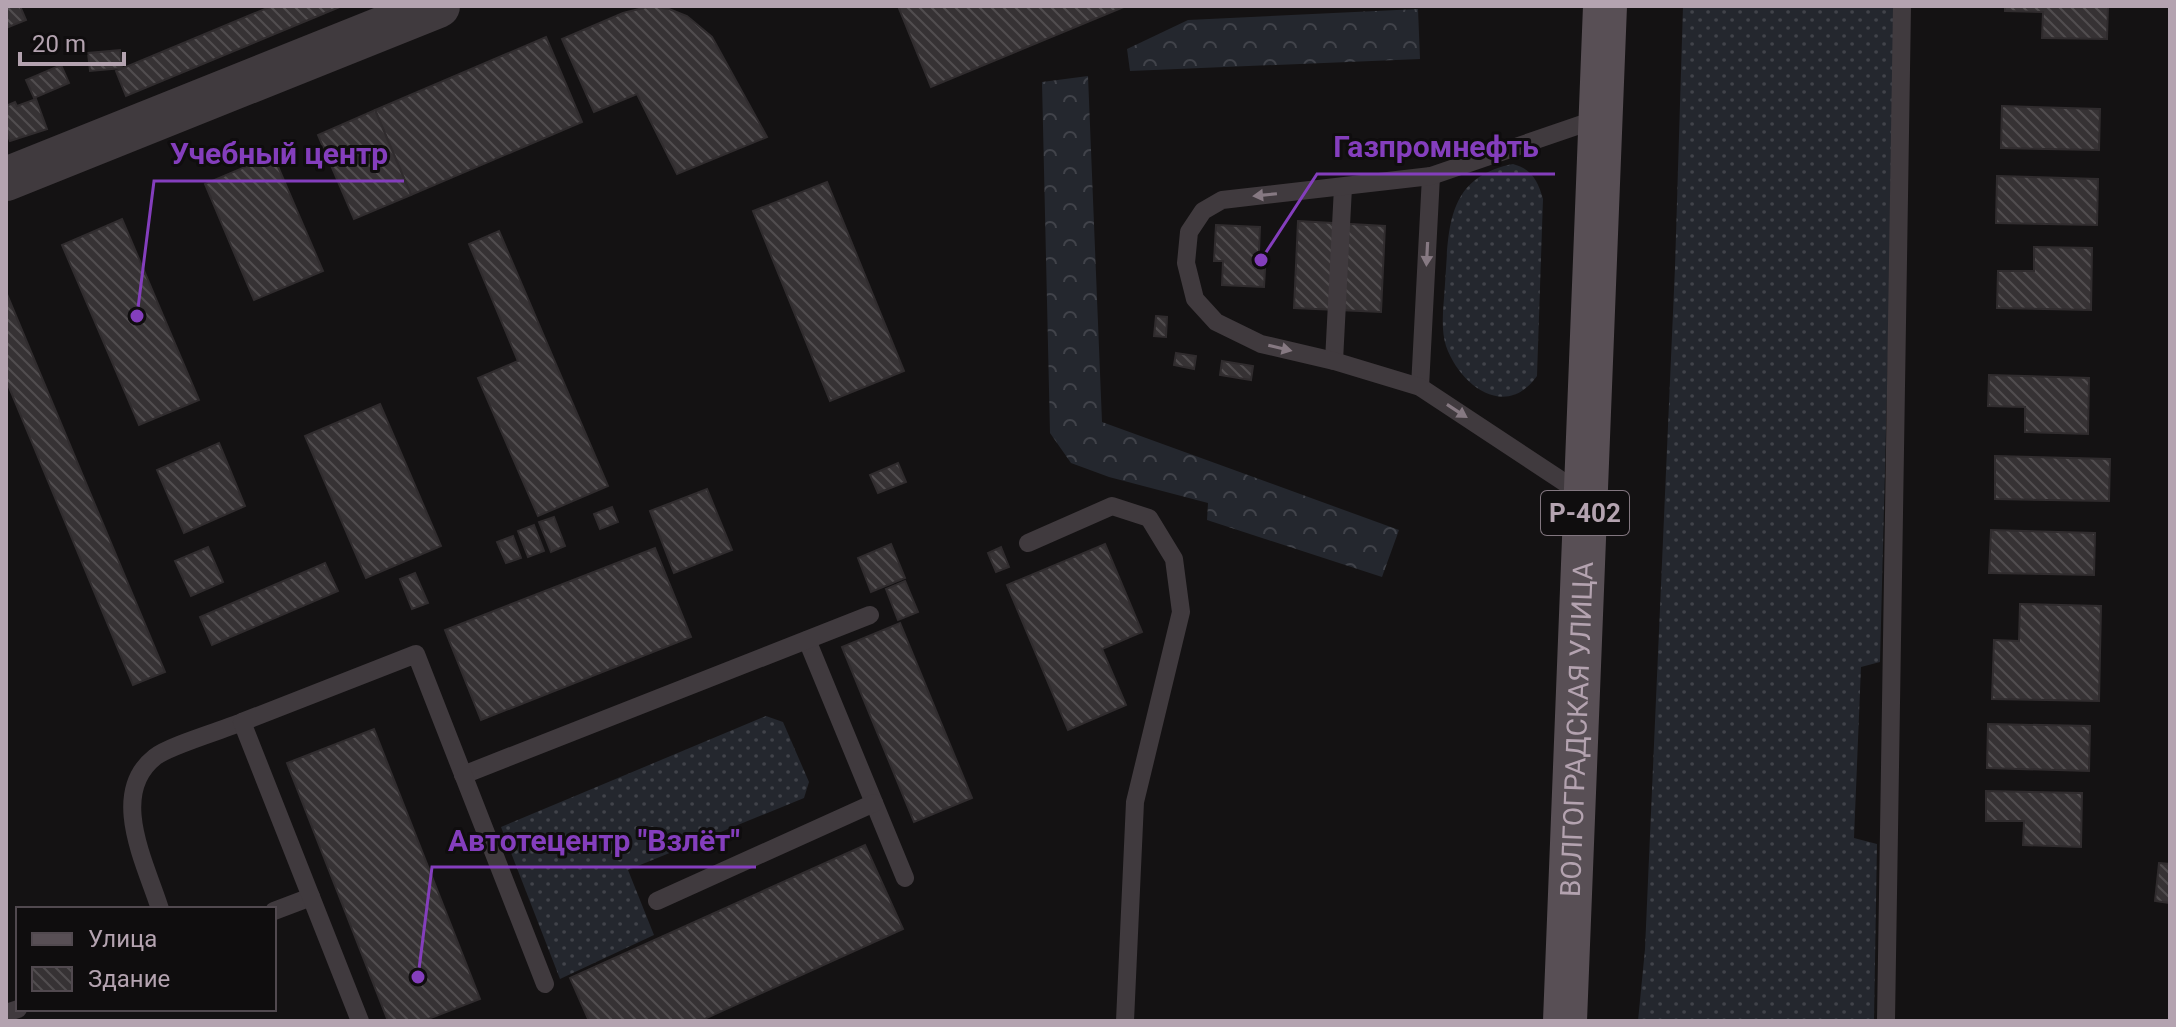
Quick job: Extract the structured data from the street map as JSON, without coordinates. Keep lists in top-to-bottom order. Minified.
{"streets":{"main road":["Р-402","ВОЛГОГРАДСКАЯ УЛИЦА"]},"places":["Газпромнефть","Учебный центр","Автотецентр \"Взлёт\""],"legend":["Улица","Здание"],"scale_bar":"20 m"}
